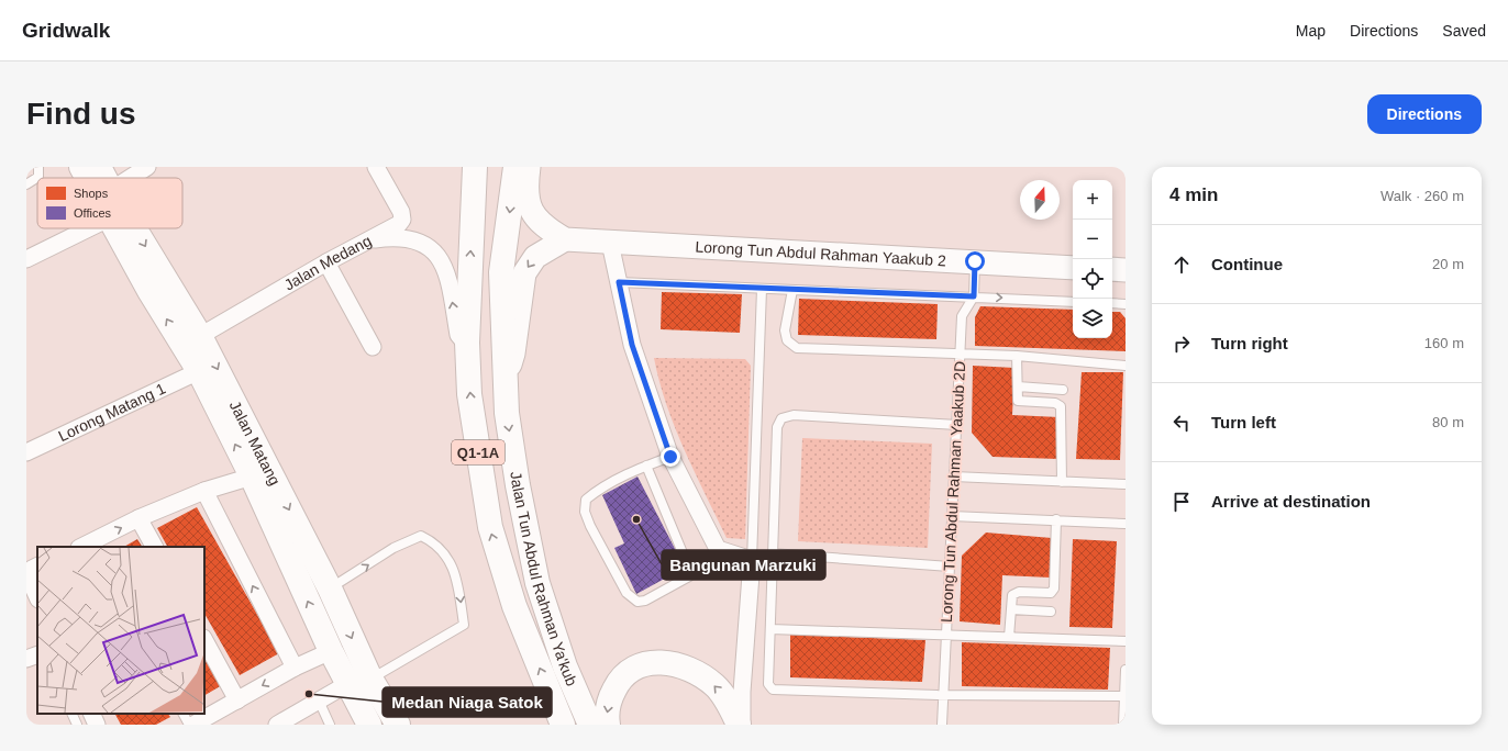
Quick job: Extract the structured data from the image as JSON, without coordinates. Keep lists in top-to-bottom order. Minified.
{"streets":{"main road":["Jalan Matang","Q1-1A","Jalan Tun Abdul Rahman Ya'kub"],"street":["Lorong Tun Abdul Rahman Yaakub 2","Jalan Medang","Lorong Matang 1"],"lane":["Lorong Tun Abdul Rahman Yaakub 2D"]},"crossings":[["Lorong Tun Abdul Rahman Yaakub 2","Lorong Tun Abdul Rahman Yaakub 2D"],["Jalan Medang","Jalan Matang"],["Lorong Matang 1","Jalan Matang"]],"places":["Bangunan Marzuki","Medan Niaga Satok"],"legend":["Shops","Offices"],"north":"top","page":{"header":"Gridwalk","nav":["Map","Directions","Saved"],"buttons":"Directions","title":"Find us","heading":["4 min","Walk · 260 m"],"map_buttons":["+","−"],"list":[["Continue","20 m"],["Turn right","160 m"],["Turn left","80 m"],"Arrive at destination"]}}
